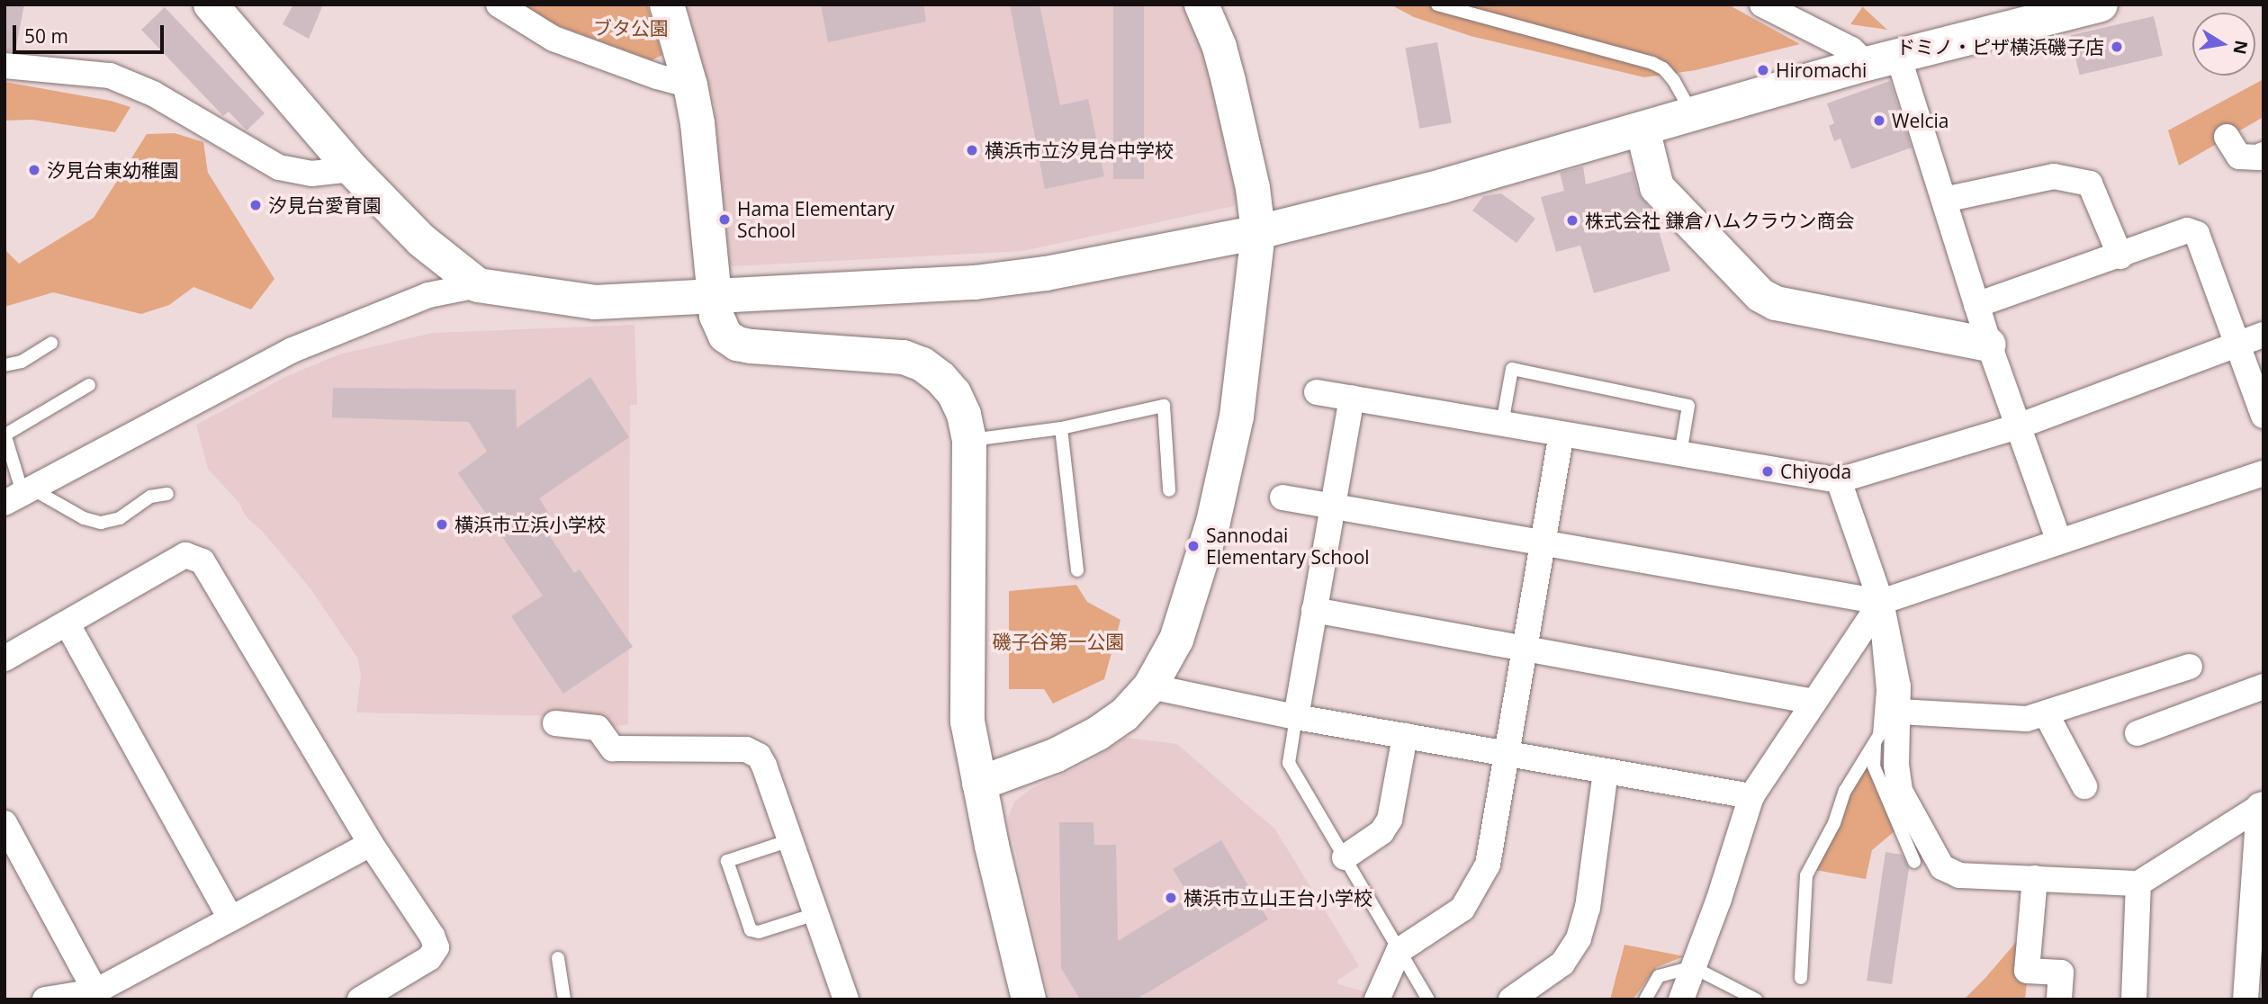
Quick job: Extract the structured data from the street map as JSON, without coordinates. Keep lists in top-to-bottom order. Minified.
{"parks":["ブタ公園","磯子谷第一公園"],"places":["ドミノ・ピザ横浜磯子店","Hiromachi","Welcia","横浜市立汐見台中学校","汐見台東幼稚園","汐見台愛育園","Hama Elementary School","株式会社 鎌倉ハムクラウン商会","Chiyoda","横浜市立浜小学校","Sannodai Elementary School","横浜市立山王台小学校"],"scale_bar":"50 m","north":"right"}
